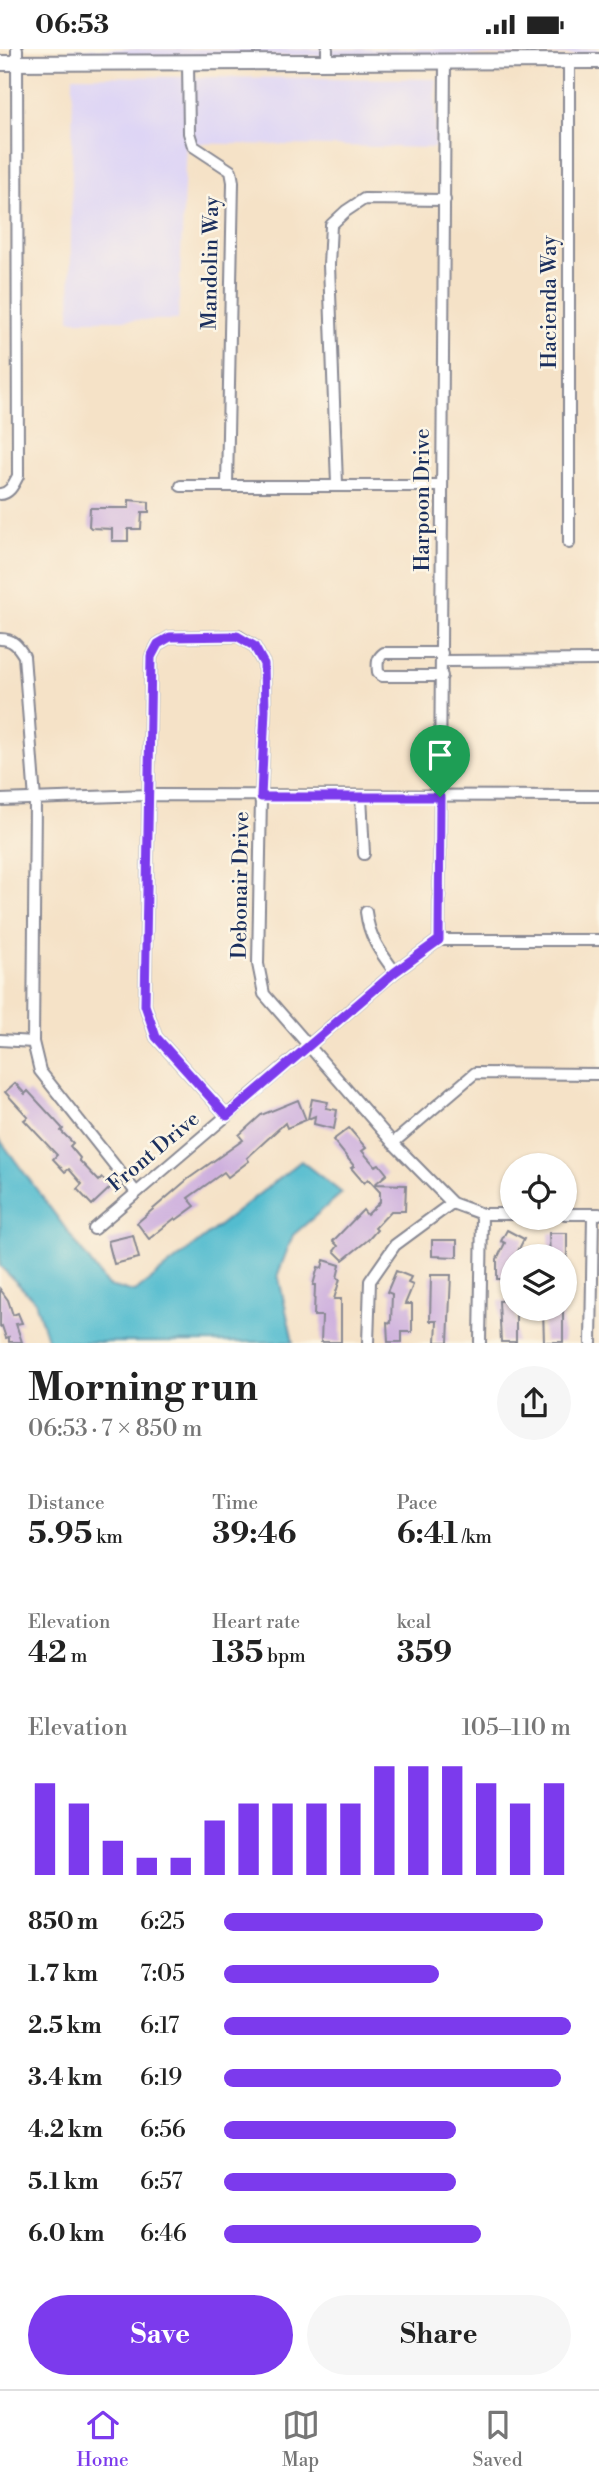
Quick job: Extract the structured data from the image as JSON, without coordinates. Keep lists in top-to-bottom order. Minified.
{"streets":{"street":["Mandolin Way","Hacienda Way","Harpoon Drive","Debonair Drive","Front Drive"]},"crossings":[["Harpoon Drive","Front Drive"],["Debonair Drive","Front Drive"]],"page":{"status":"06:53","heading":["Morning run","06:53 · 7 × 850 m"],"stats":[["Distance","5.95 km"],["Time","39:46"],["Pace","6:41 /km"],["Elevation","42 m"],["Heart rate","135 bpm"],["kcal","359"]],"chart":["Elevation","105–110 m"],"list":[{"name":"850 m","note":"6:25"},{"name":"1.7 km","note":"7:05"},{"name":"2.5 km","note":"6:17"},{"name":"3.4 km","note":"6:19"},{"name":"4.2 km","note":"6:56"},{"name":"5.1 km","note":"6:57"},{"name":"6.0 km","note":"6:46"}],"buttons":["Save","Share"],"tabs":["Home","Map","Saved"]}}
